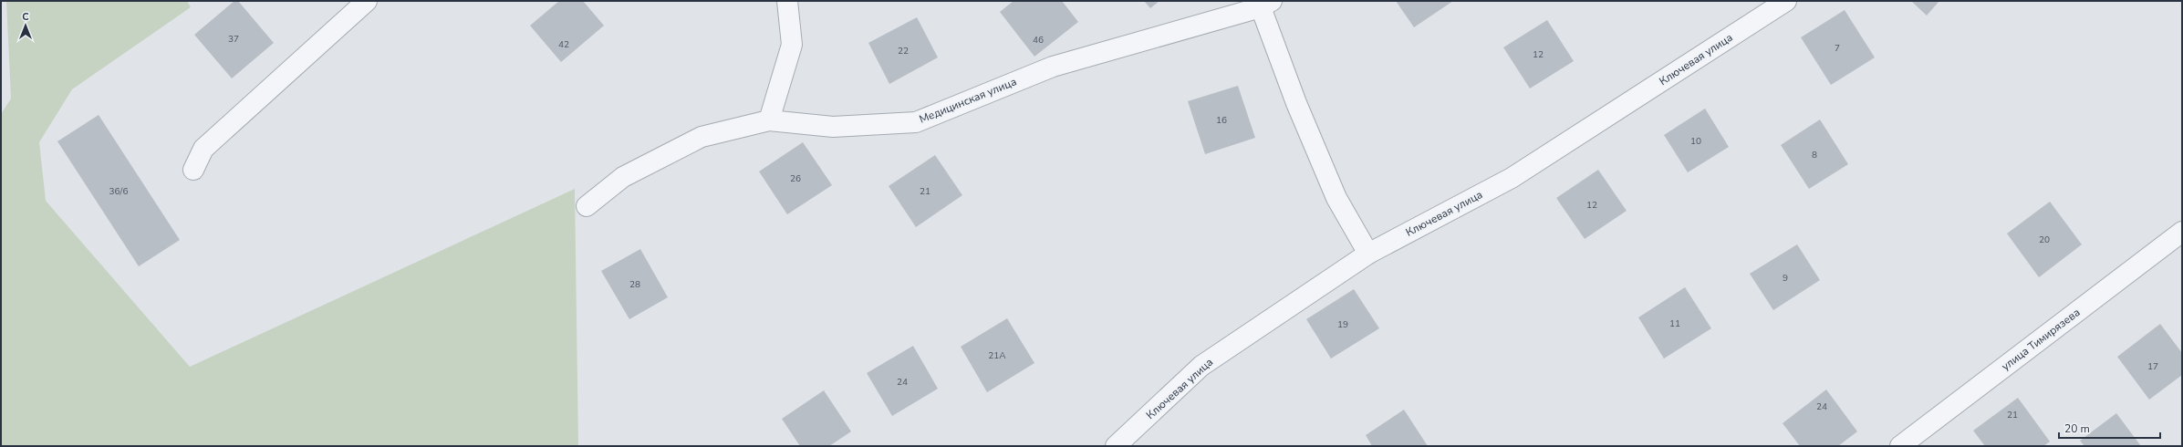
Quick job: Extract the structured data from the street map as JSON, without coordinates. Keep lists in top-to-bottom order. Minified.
{"streets":{"street":["Ключевая улица","Медицинская улица","улица Тимирязева"]},"house_numbers":["37","46","42","7","22","12","16","10","8","26","36/6","21","12","20","9","28","11","19","21А","17","24","24","21"],"scale_bar":"20 m","north":"top"}
